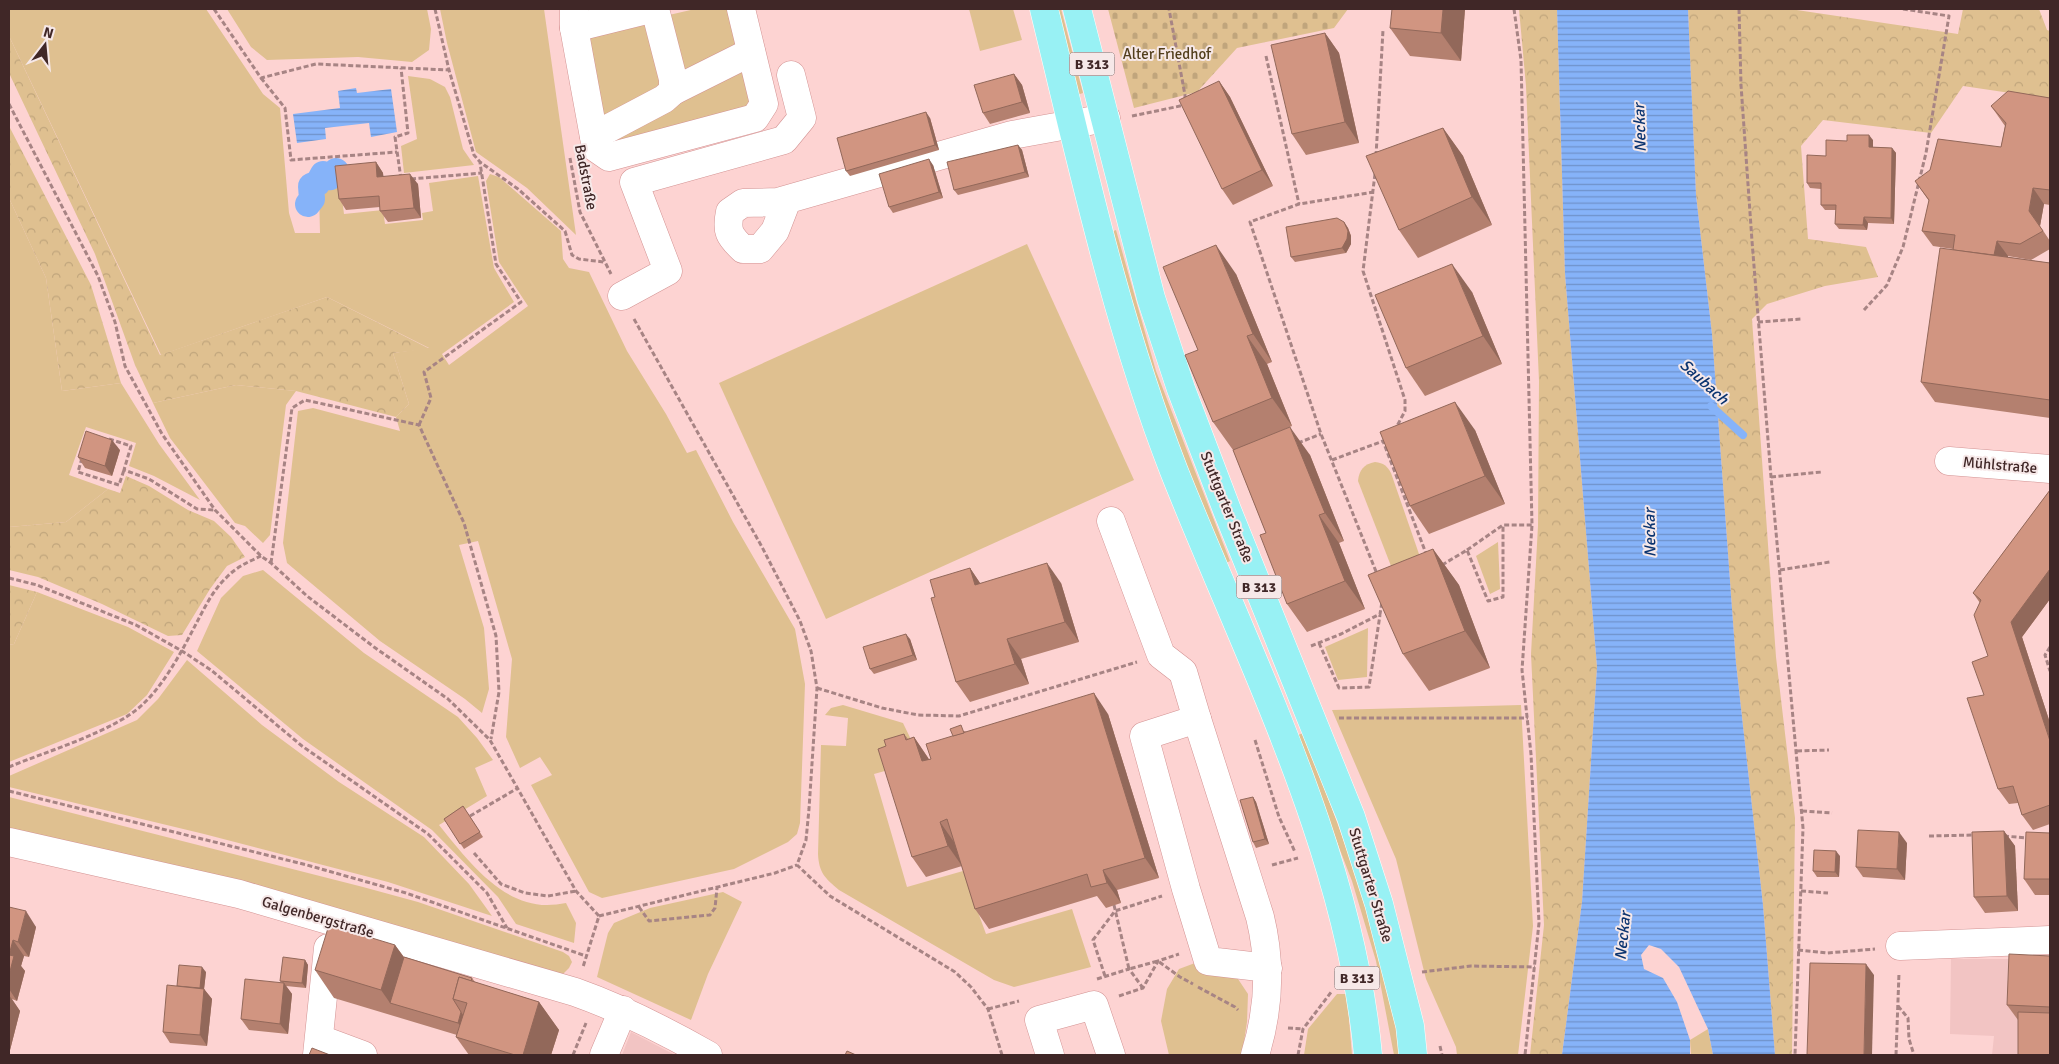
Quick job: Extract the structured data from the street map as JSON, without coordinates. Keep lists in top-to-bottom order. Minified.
{"streets":{"main road":["B 313","Stuttgarter Straße"],"street":["Mühlstraße","Galgenbergstraße"],"path":["Badstraße"]},"water":["Neckar","Saubach"],"parks":["Alter Friedhof"],"north":"top"}
